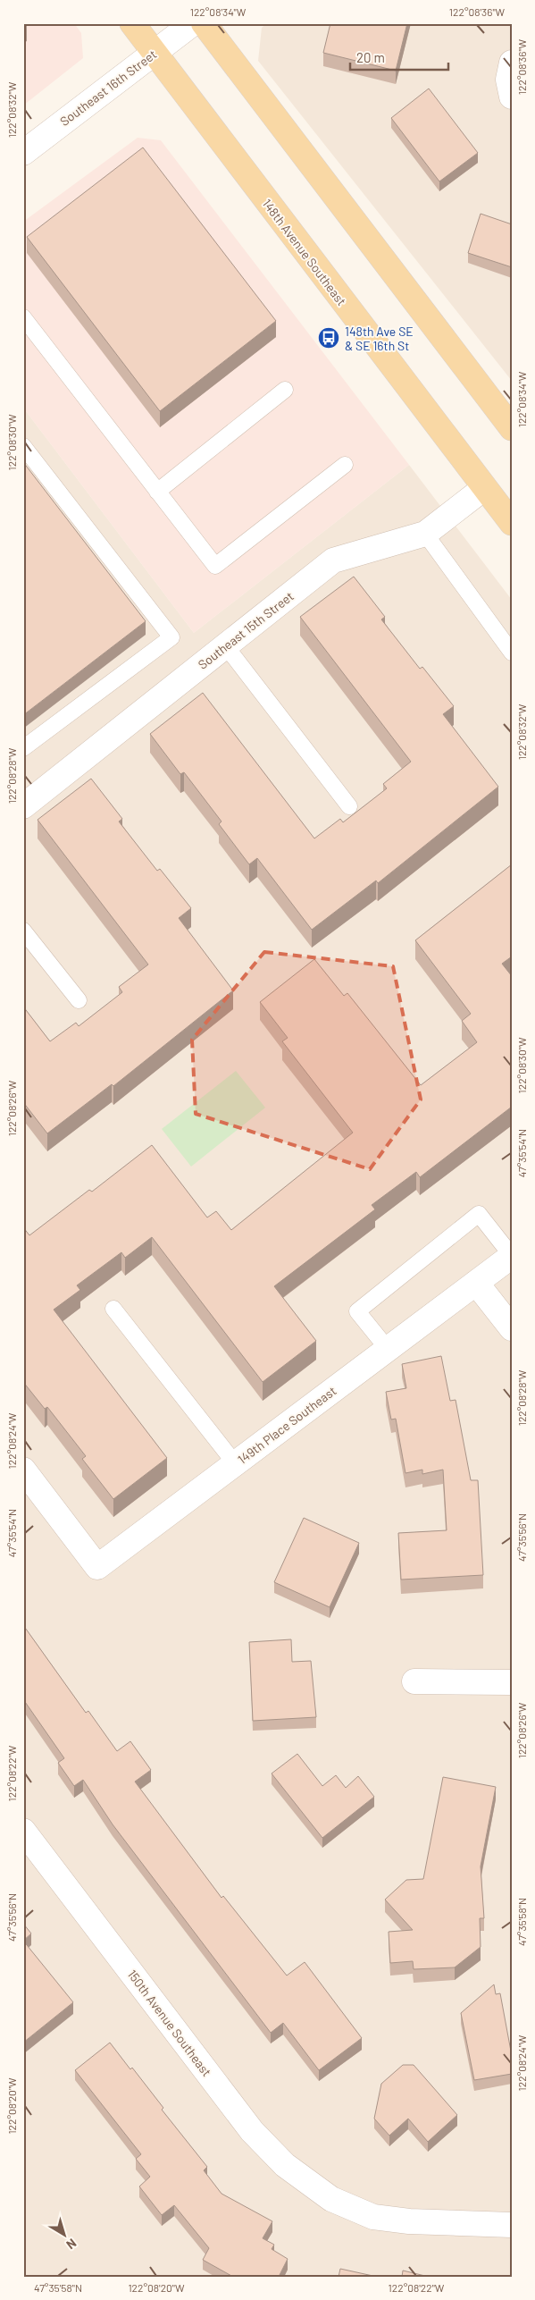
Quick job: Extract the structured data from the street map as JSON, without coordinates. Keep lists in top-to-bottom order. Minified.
{"streets":{"main road":["148th Avenue Southeast"],"street":["Southeast 16th Street","Southeast 15th Street","149th Place Southeast","150th Avenue Southeast"]},"crossings":[["Southeast 16th Street","148th Avenue Southeast"],["148th Avenue Southeast","Southeast 15th Street"]],"places":{"bus stop":["148th Ave SE & SE 16th St"]},"scale_bar":"20 m","north":"bottom right","coordinates":["122°08'34\"W","122°08'36\"W","122°08'32\"W","122°08'30\"W","122°08'28\"W","122°08'26\"W","47°35'54\"N","122°08'24\"W","47°35'56\"N","122°08'22\"W","47°35'58\"N","122°08'20\"W"]}
